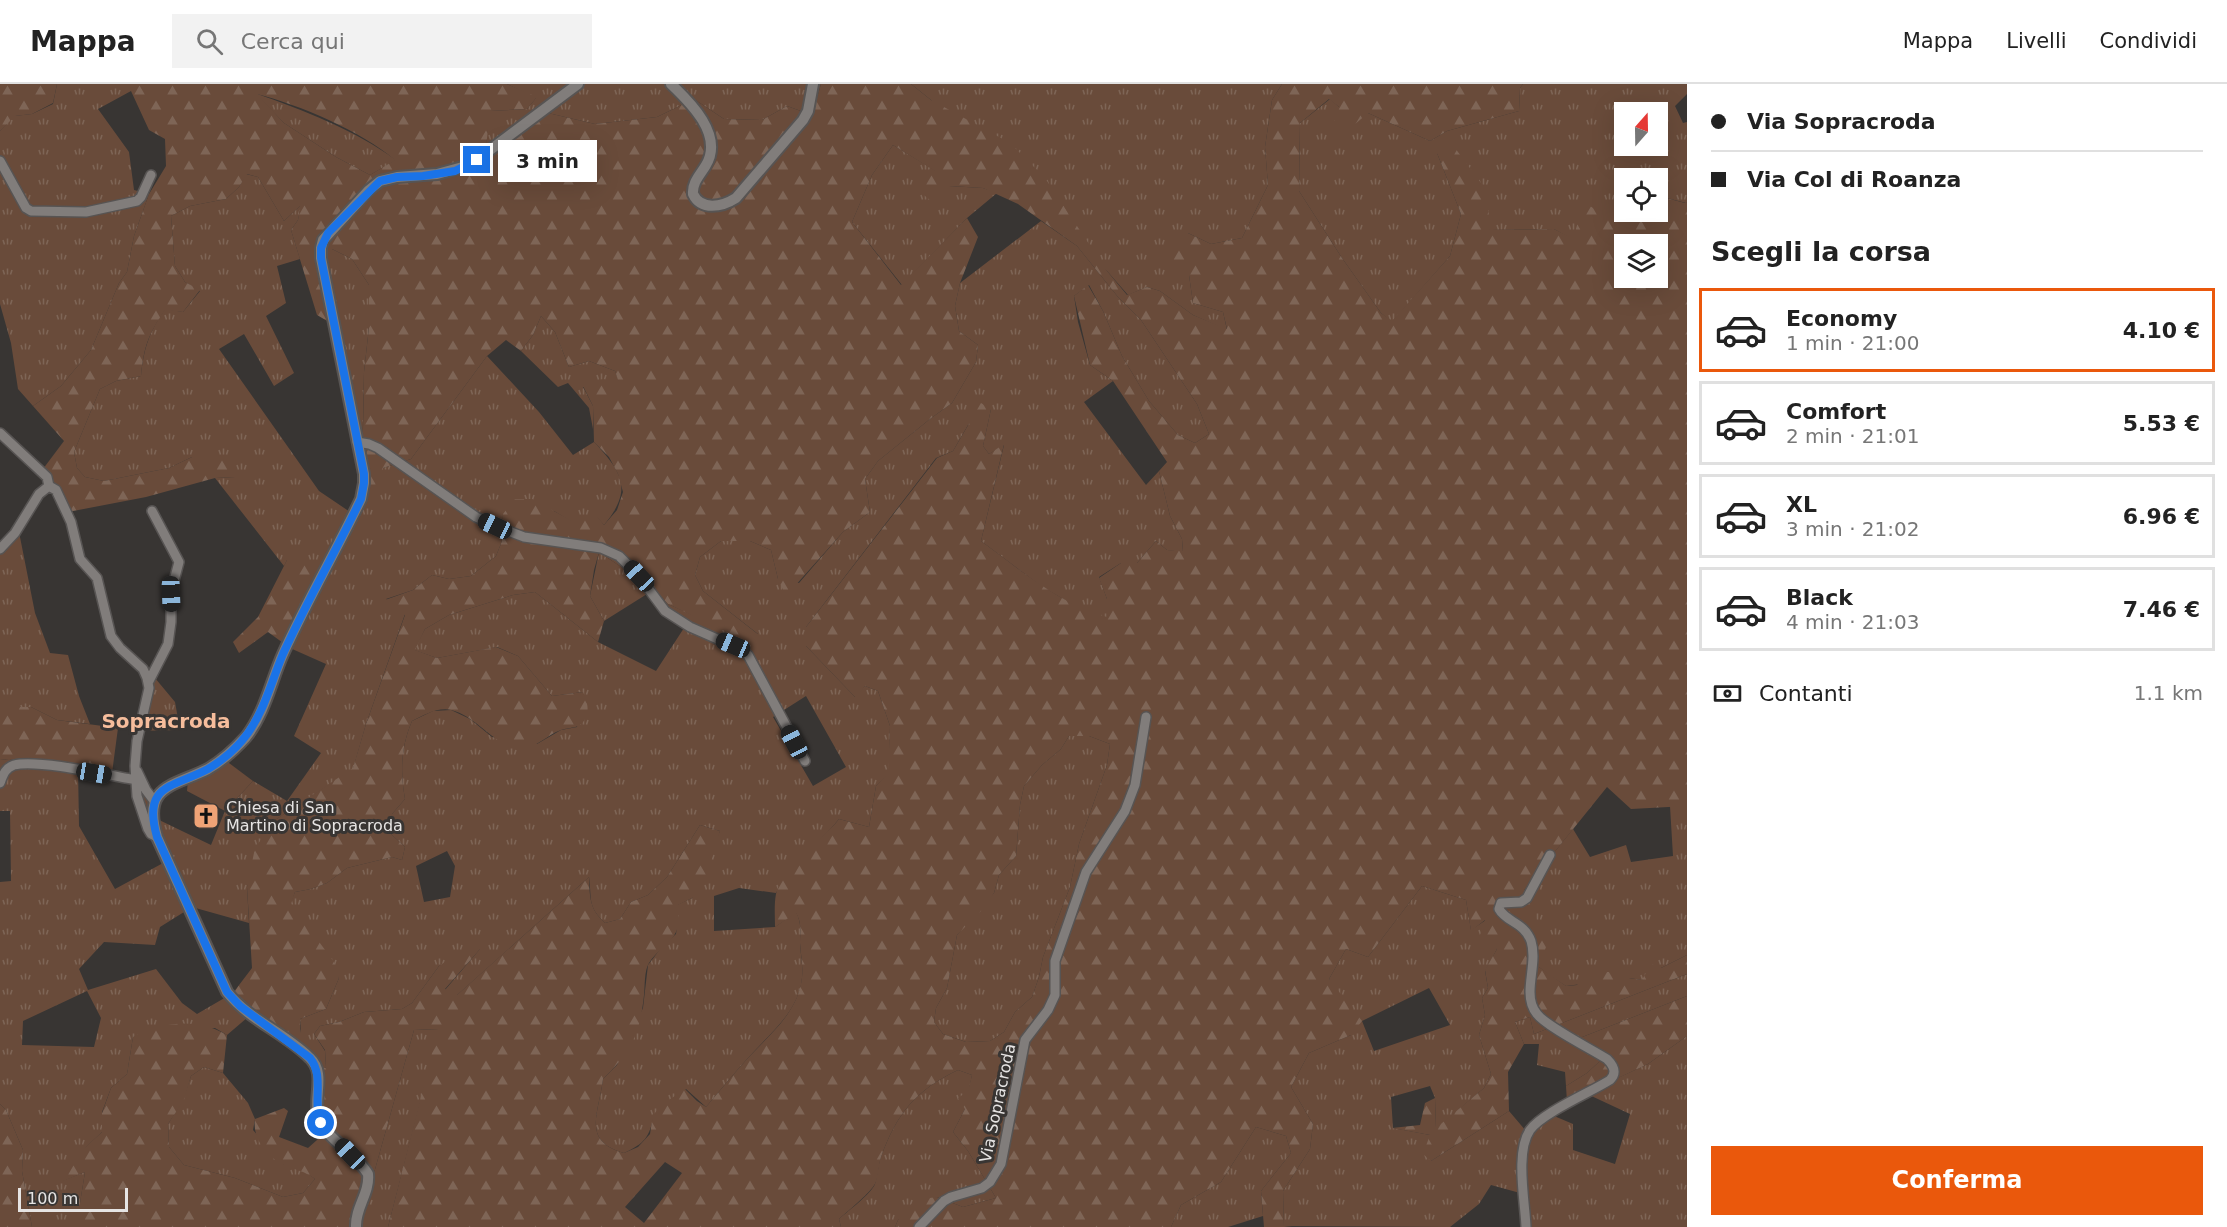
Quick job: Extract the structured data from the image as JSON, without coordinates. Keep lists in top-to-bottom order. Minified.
{"streets":{"street":["Via Sopracroda"]},"districts":["Sopracroda"],"places":{"church":["Chiesa di San Martino di Sopracroda"]},"scale_bar":"100 m","north":"top","page":{"header":"Mappa","search":"Cerca qui","nav":["Mappa","Livelli","Condividi"],"banner":["Via Sopracroda","Via Col di Roanza"],"bubble":"3 min","heading":"Scegli la corsa","list":[{"name":"Economy","note":"1 min · 21:00","value":"4.10 €"},{"name":"Comfort","note":"2 min · 21:01","value":"5.53 €"},{"name":"XL","note":"3 min · 21:02","value":"6.96 €"},{"name":"Black","note":"4 min · 21:03","value":"7.46 €"}],"pay":["Contanti","1.1 km"],"buttons":"Conferma","scale":"100 m"}}
